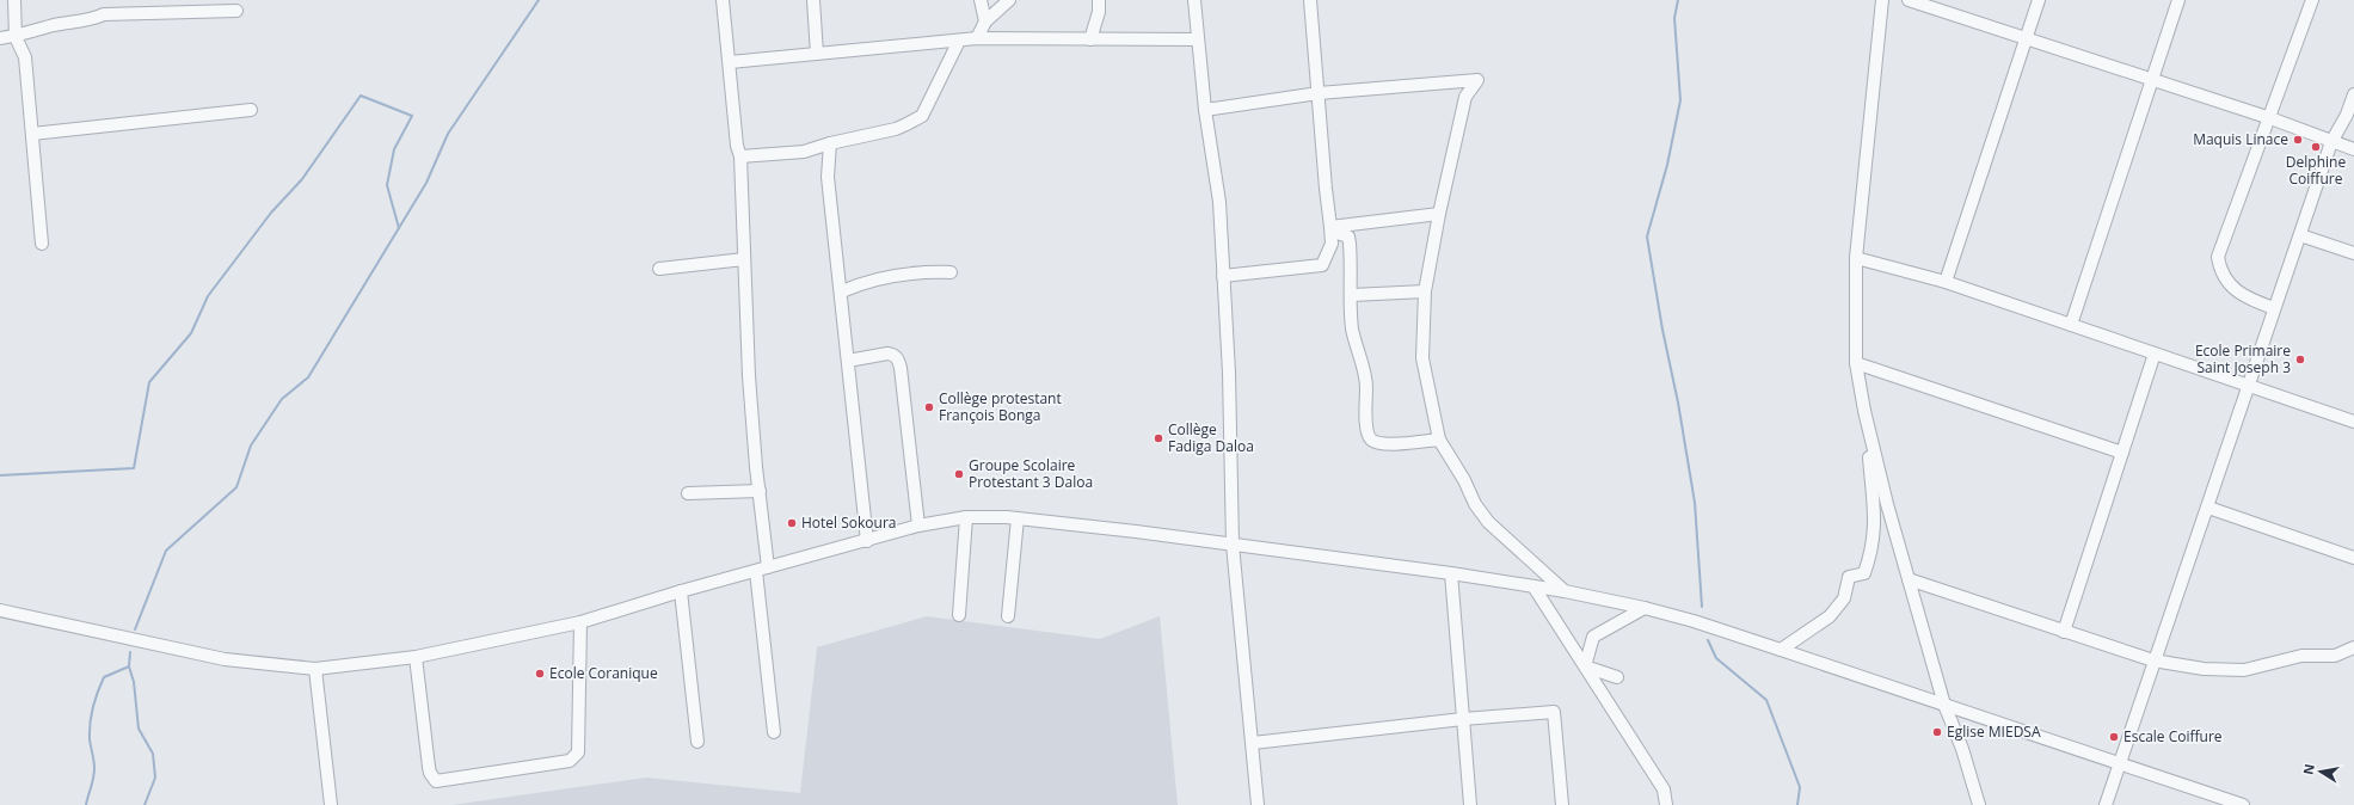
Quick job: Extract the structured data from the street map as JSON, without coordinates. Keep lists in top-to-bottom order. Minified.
{"places":["Maquis Linace","Delphine Coiffure","Ecole Primaire Saint Joseph 3","Collège protestant François Bonga","Collège Fadiga Daloa","Groupe Scolaire Protestant 3 Daloa","Hotel Sokoura","Ecole Coranique","Eglise MIEDSA","Escale Coiffure"],"north":"left"}
